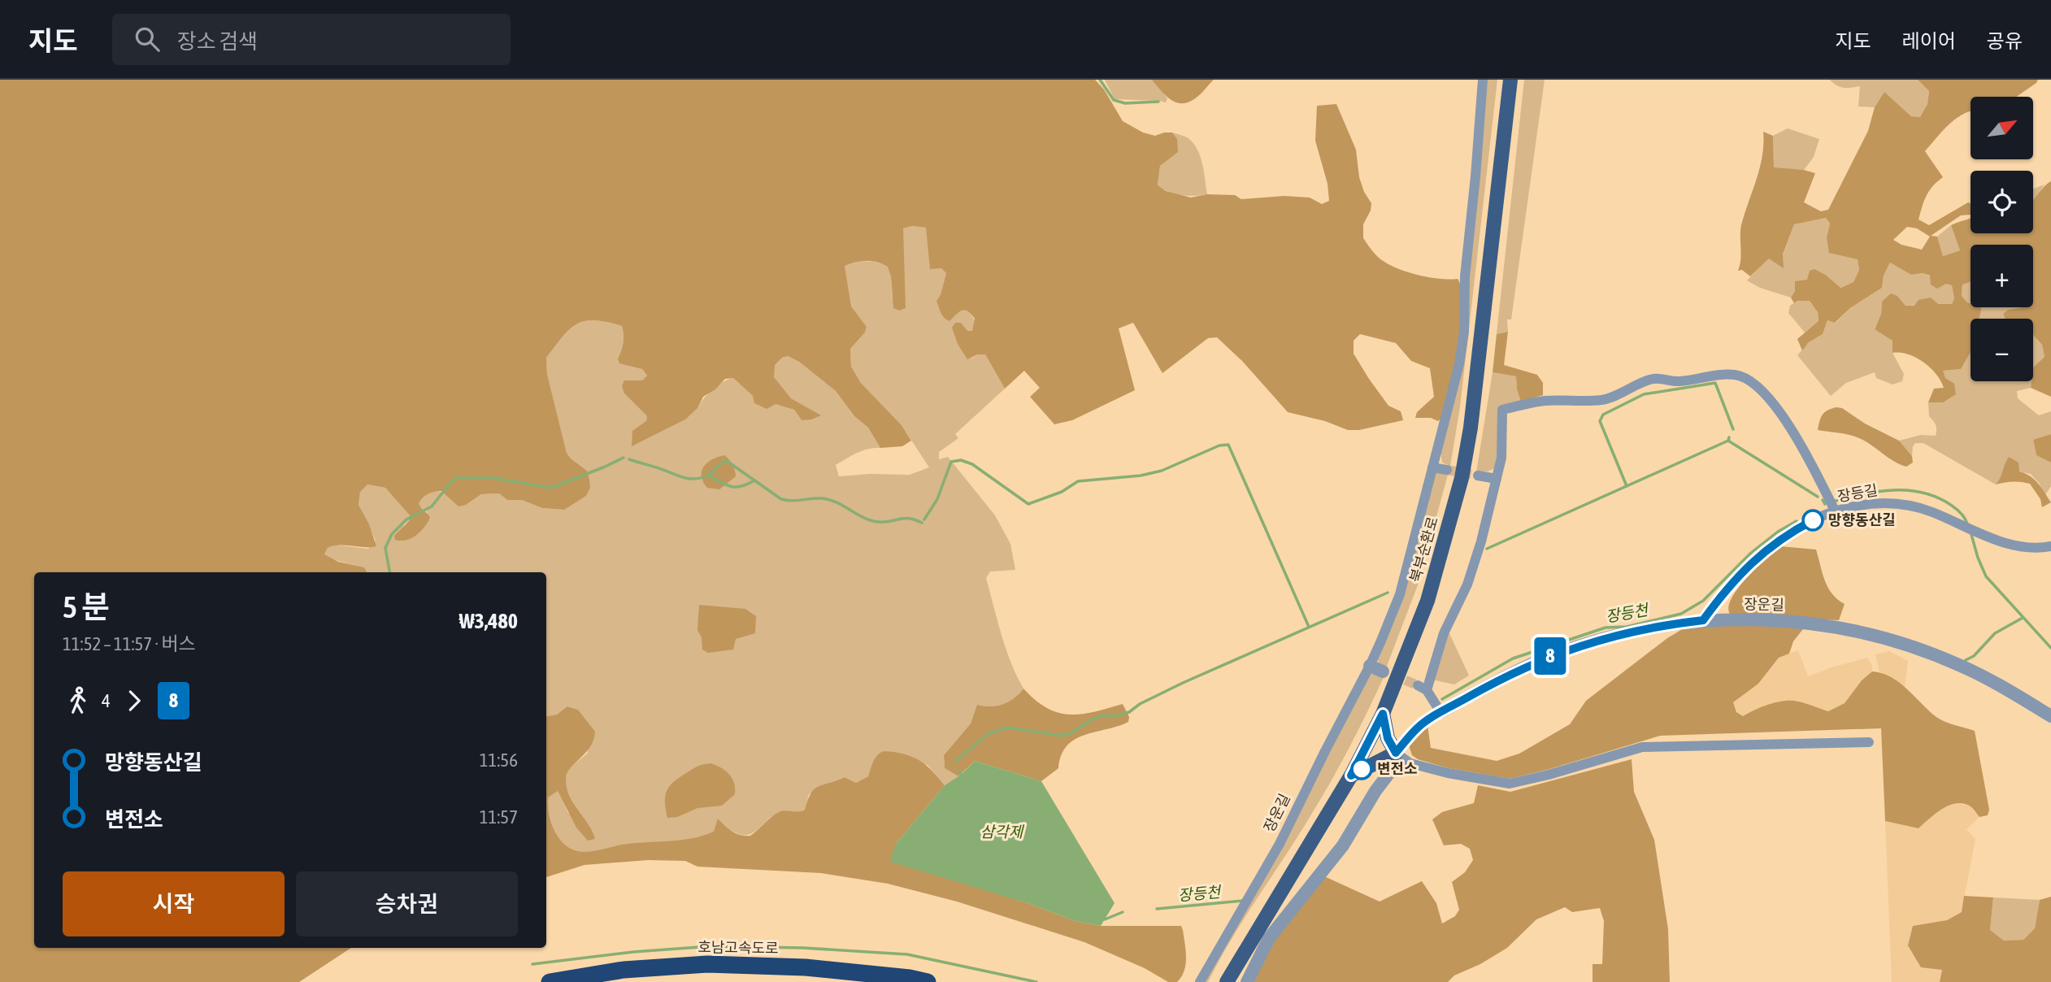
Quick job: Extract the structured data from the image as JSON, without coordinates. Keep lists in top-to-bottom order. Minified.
{"streets":{"highway":["호남고속도로"],"main road":["북부순환로"],"street":["장등길","장운길"]},"crossings":[["장등길","장운길"]],"water":["장등천","삼각제"],"places":["망향동산길","변전소"],"lines":["bus line 8"],"north":"top right","page":{"header":"지도","search":"장소 검색","nav":["지도","레이어","공유"],"on_map":"8","map_buttons":["+","−"],"heading":["5 분","11:52 – 11:57 · 버스","₩3,480"],"legs":["4","8"],"list":[{"name":"망향동산길","value":"11:56"},{"name":"변전소","value":"11:57"}],"buttons":["시작","승차권"]}}
